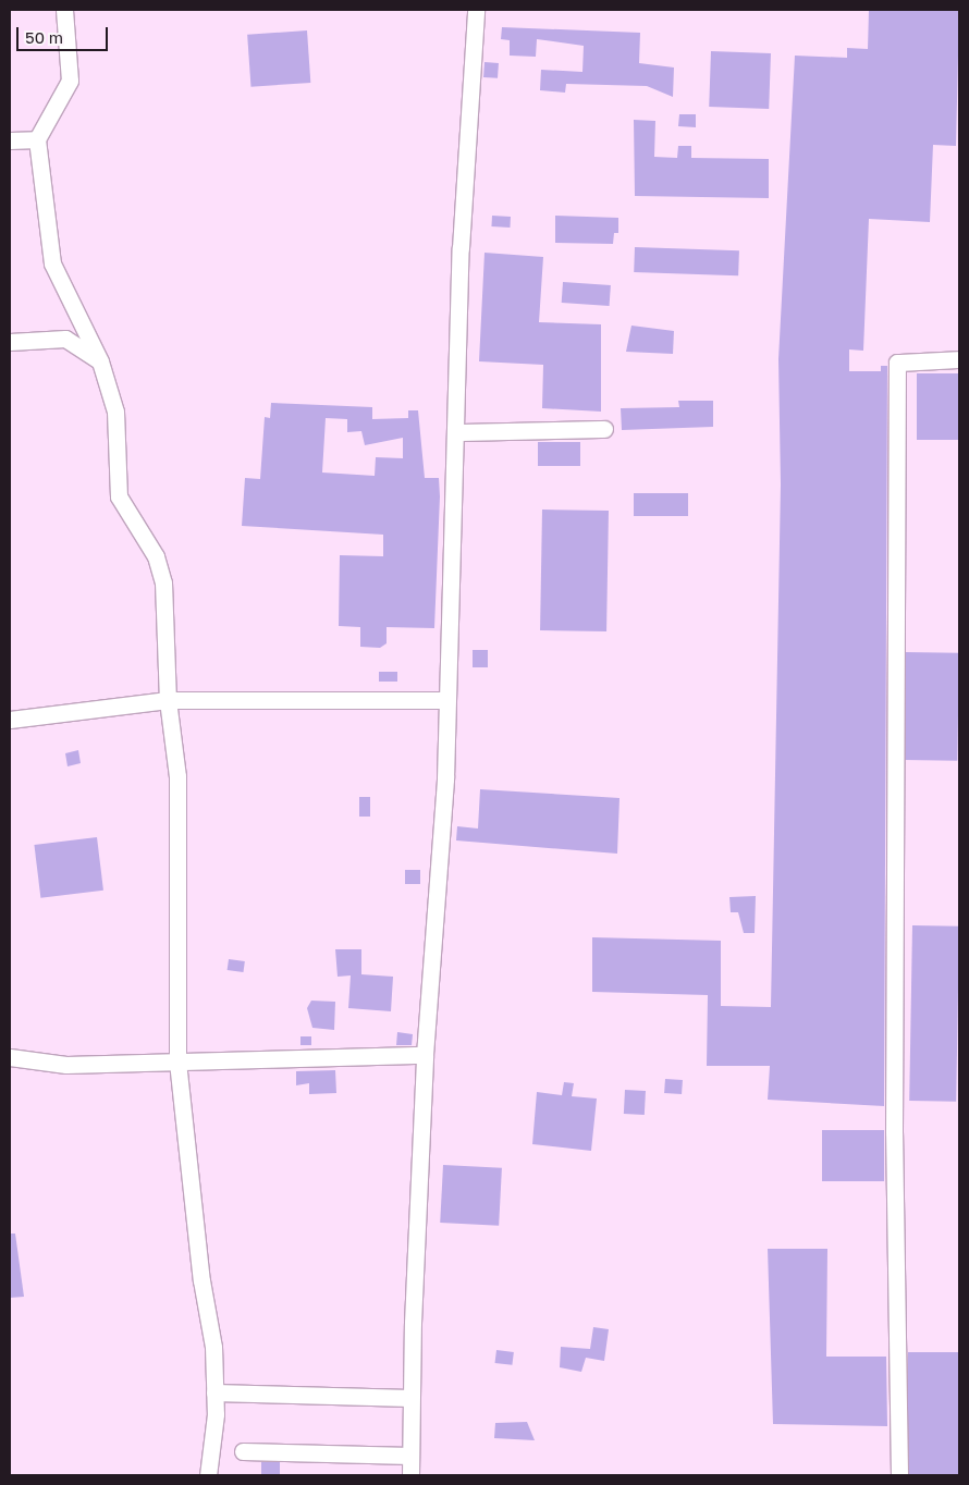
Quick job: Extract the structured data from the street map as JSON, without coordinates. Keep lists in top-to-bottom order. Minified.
{"scale_bar":"50 m"}
